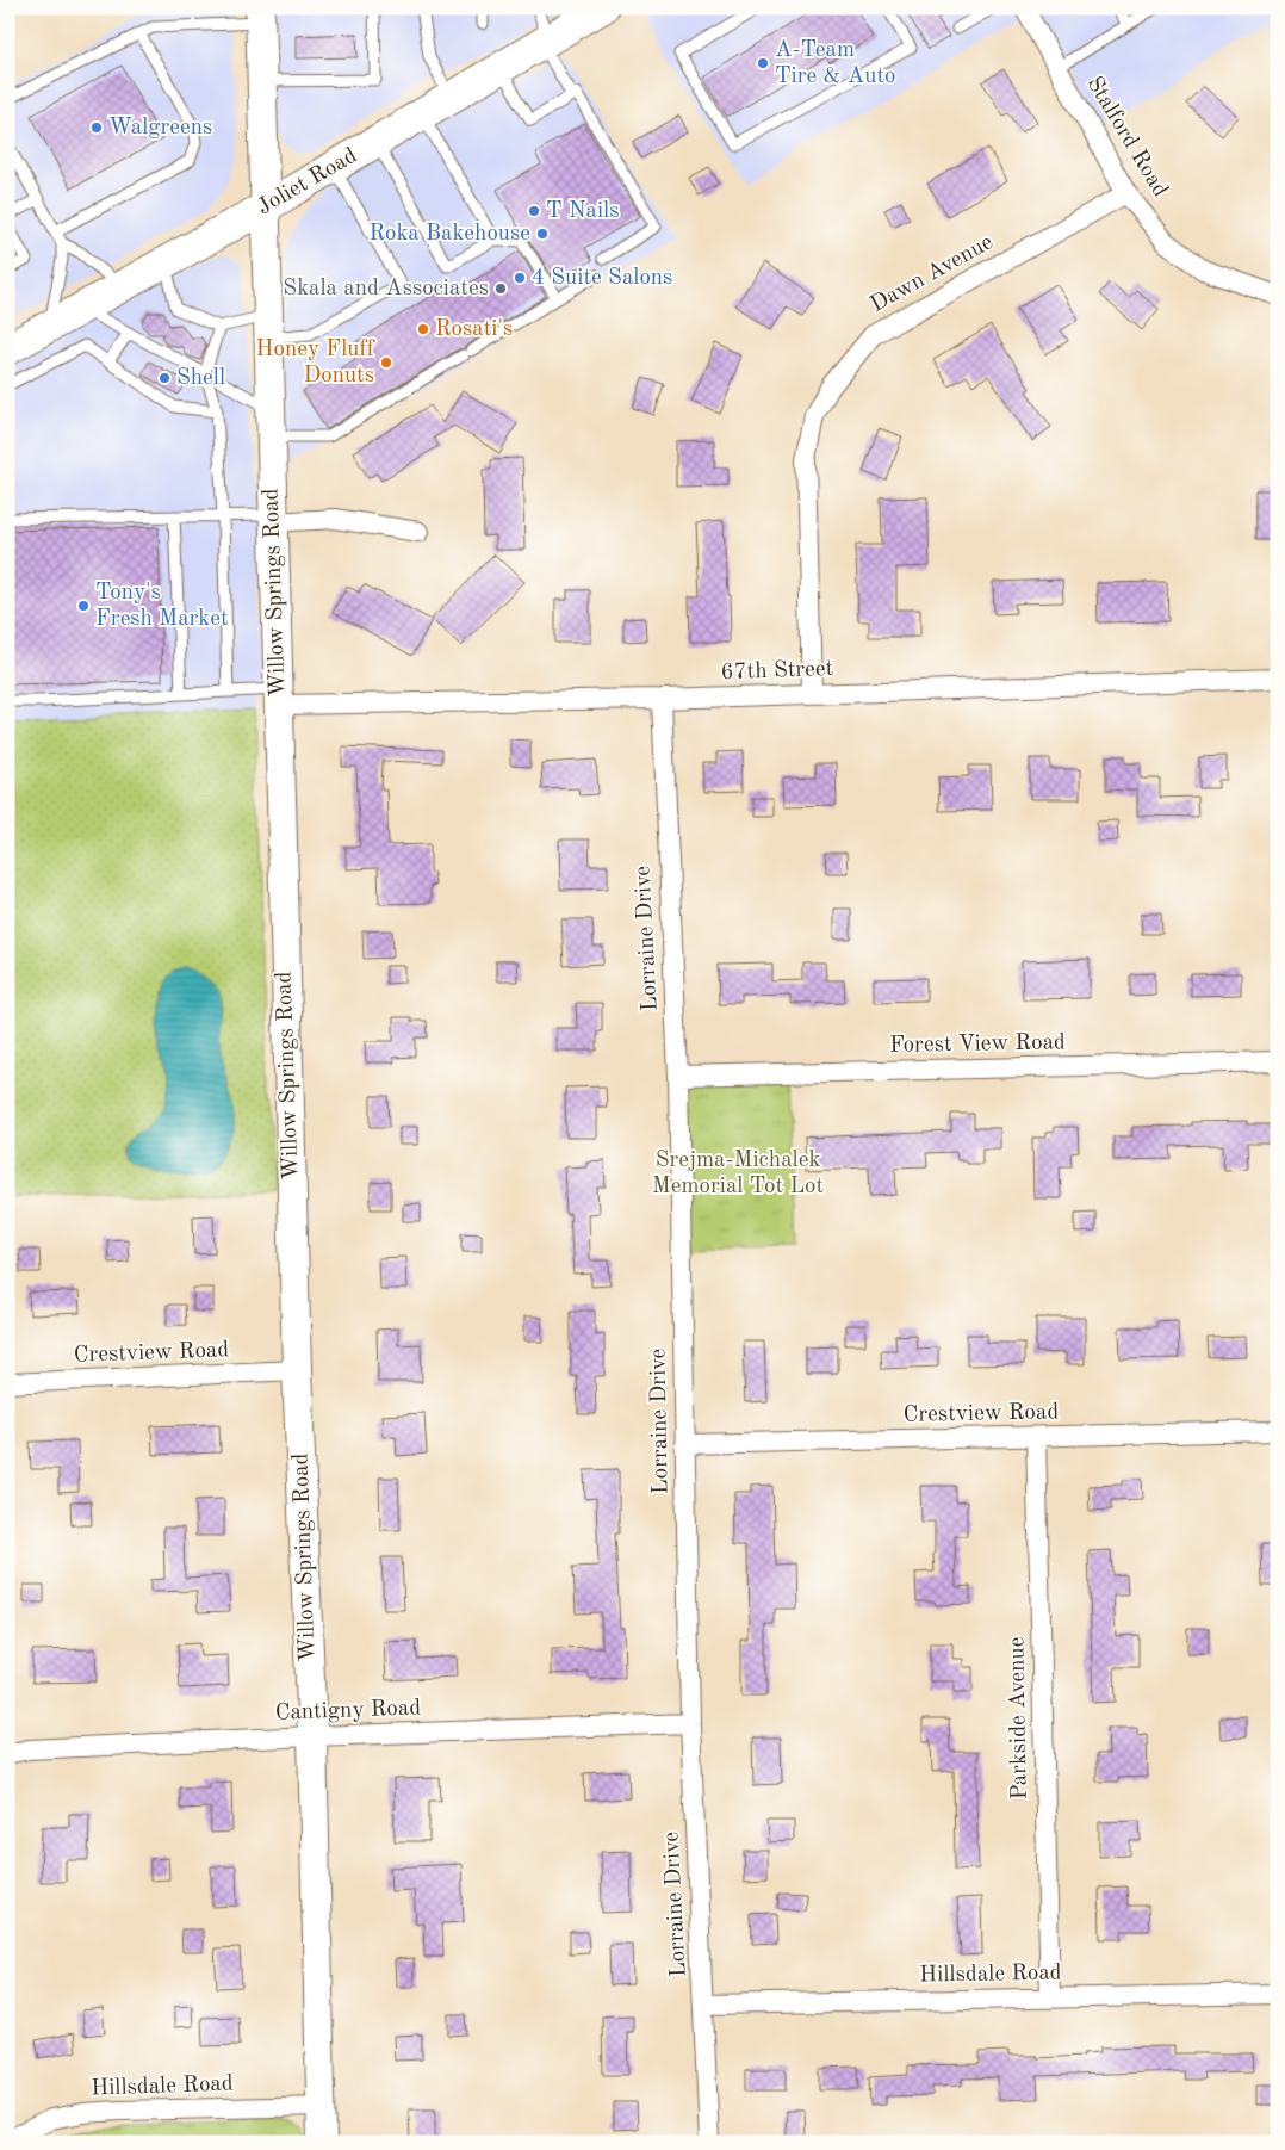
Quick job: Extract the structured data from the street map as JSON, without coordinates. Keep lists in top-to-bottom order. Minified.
{"streets":{"main road":["Joliet Road","Willow Springs Road"],"street":["Stalford Road","Dawn Avenue","67th Street","Lorraine Drive","Forest View Road","Crestview Road","Cantigny Road","Parkside Avenue","Hillsdale Road"]},"crossings":[["Stalford Road","Dawn Avenue"],["Joliet Road","Willow Springs Road"],["Dawn Avenue","67th Street"],["Willow Springs Road","67th Street"],["Willow Springs Road","Crestview Road"],["Willow Springs Road","Cantigny Road"],["Willow Springs Road","Hillsdale Road"],["67th Street","Lorraine Drive"],["Lorraine Drive","Forest View Road"],["Lorraine Drive","Crestview Road"],["Lorraine Drive","Cantigny Road"],["Lorraine Drive","Hillsdale Road"],["Crestview Road","Parkside Avenue"],["Parkside Avenue","Hillsdale Road"]],"parks":["Srejma-Michalek Memorial Tot Lot"],"places":["A-Team Tire & Auto","Walgreens","T Nails","Roka Bakehouse","4 Suite Salons","Skala and Associates","Rosati's","Honey Fluff Donuts","Shell","Tony's Fresh Market"]}
